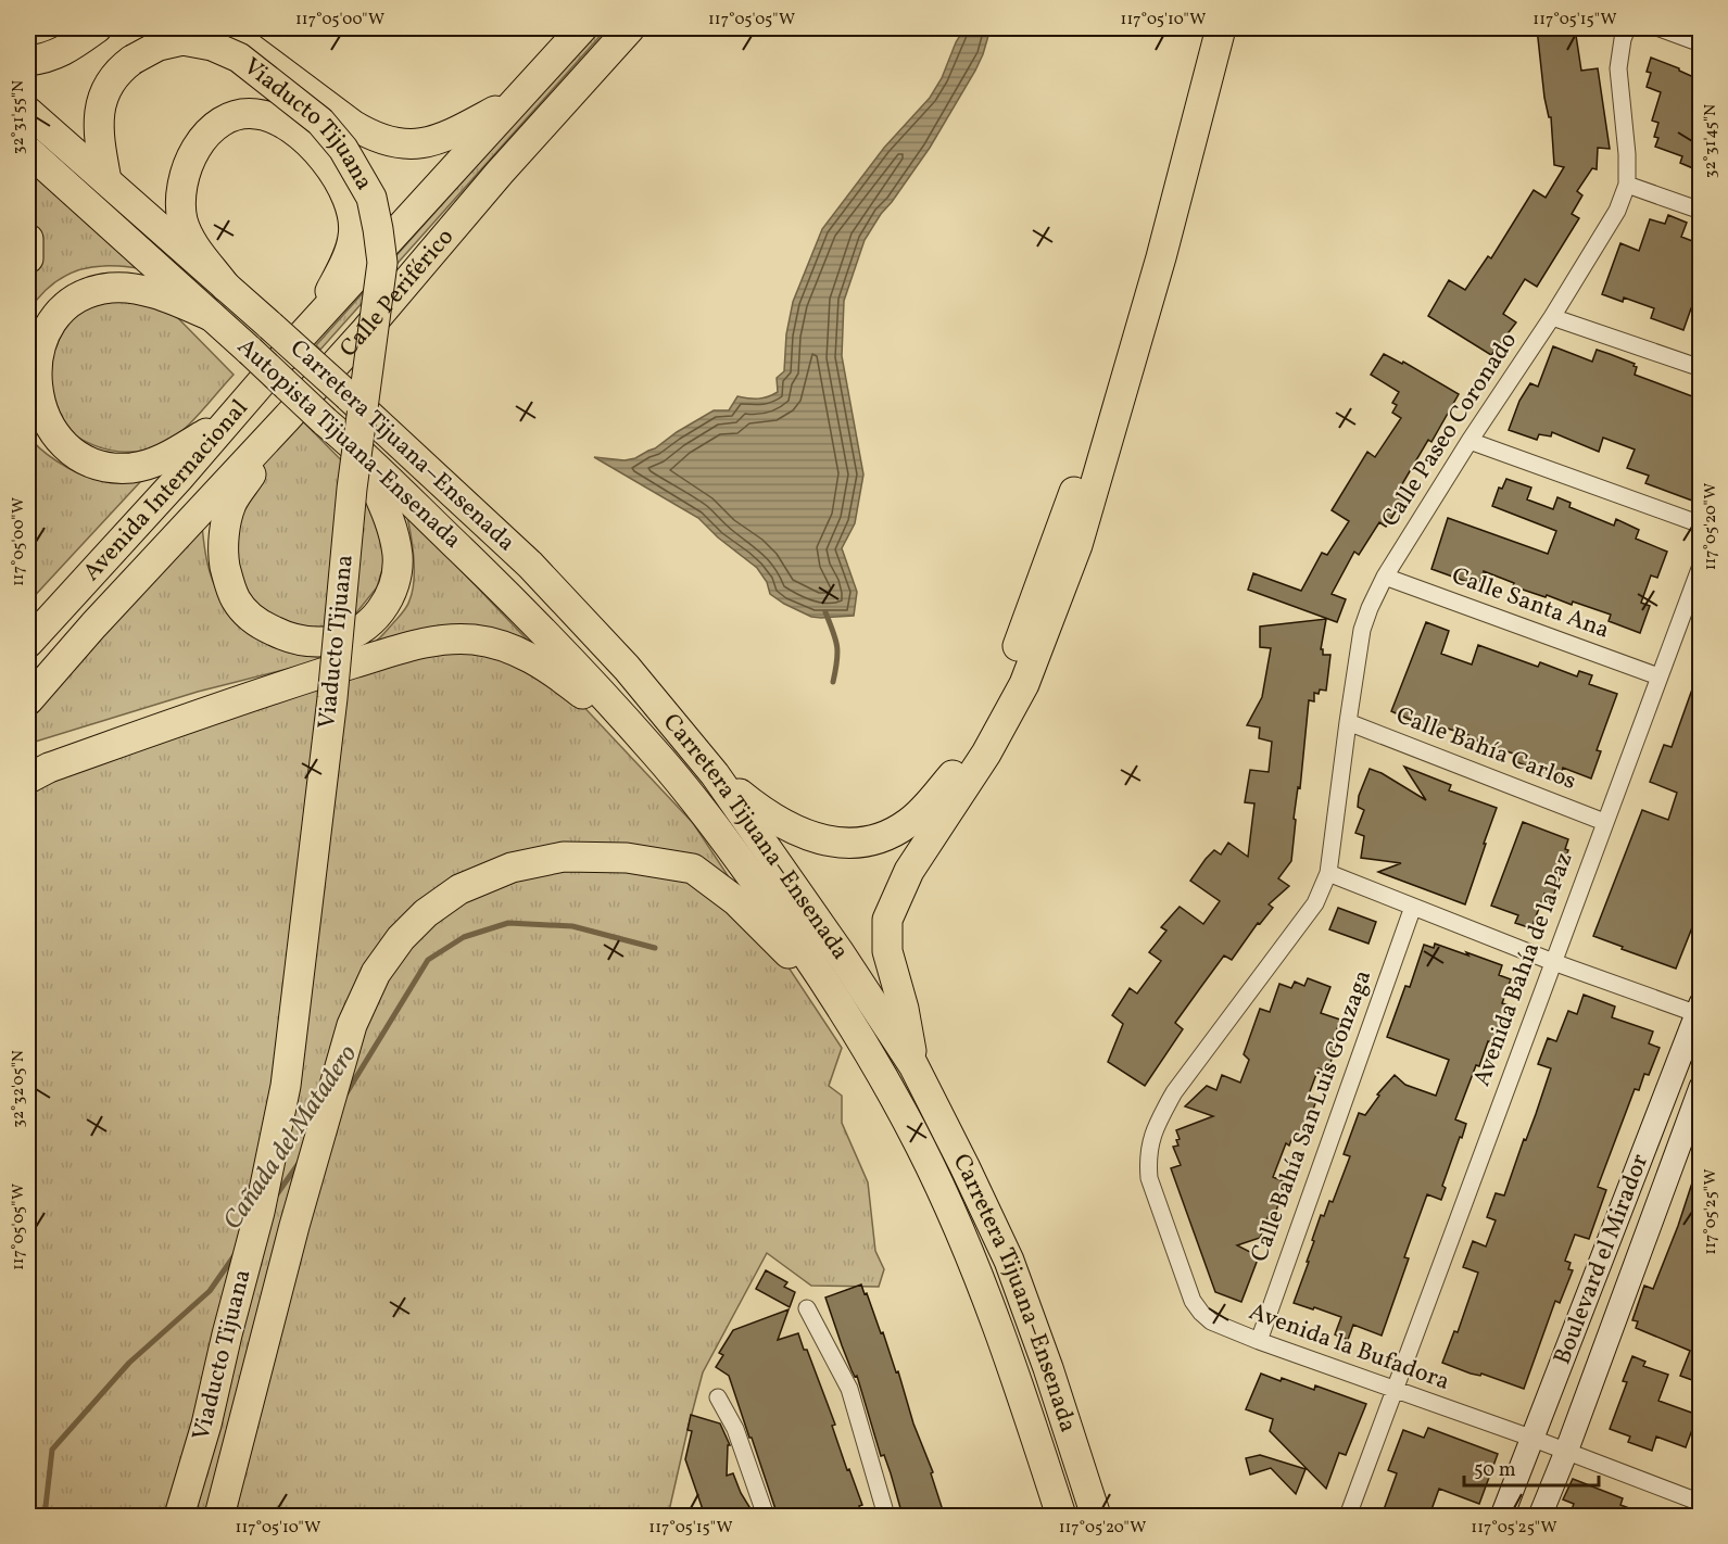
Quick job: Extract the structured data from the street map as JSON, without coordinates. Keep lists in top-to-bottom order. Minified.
{"streets":{"highway":["Viaducto Tijuana","Calle Periférico","Autopista Tijuana-Ensenada","Carretera Tijuana–Ensenada","Avenida Internacional"],"main road":["Boulevard el Mirador"],"street":["Calle Paseo Coronado","Calle Santa Ana","Calle Bahía Carlos","Avenida Bahía de la Paz","Calle Bahía San Luis Gonzaga","Avenida la Bufadora"]},"crossings":[["Viaducto Tijuana","Carretera Tijuana–Ensenada"],["Calle Periférico","Avenida Internacional"],["Calle Paseo Coronado","Calle Santa Ana"],["Calle Paseo Coronado","Calle Bahía Carlos"],["Calle Paseo Coronado","Avenida la Bufadora"],["Autopista Tijuana-Ensenada","Carretera Tijuana–Ensenada"],["Calle Santa Ana","Avenida Bahía de la Paz"],["Calle Bahía Carlos","Avenida Bahía de la Paz"],["Avenida Bahía de la Paz","Avenida la Bufadora"],["Calle Bahía San Luis Gonzaga","Avenida la Bufadora"],["Boulevard el Mirador","Avenida la Bufadora"]],"water":["Cañada del Matadero"],"scale_bar":"50 m","coordinates":["117°05'00\"W","117°05'05\"W","117°05'10\"W","117°05'15\"W","32°31'55\"N","32°31'45\"N","117°05'20\"W","32°32'05\"N","117°05'25\"W"]}
